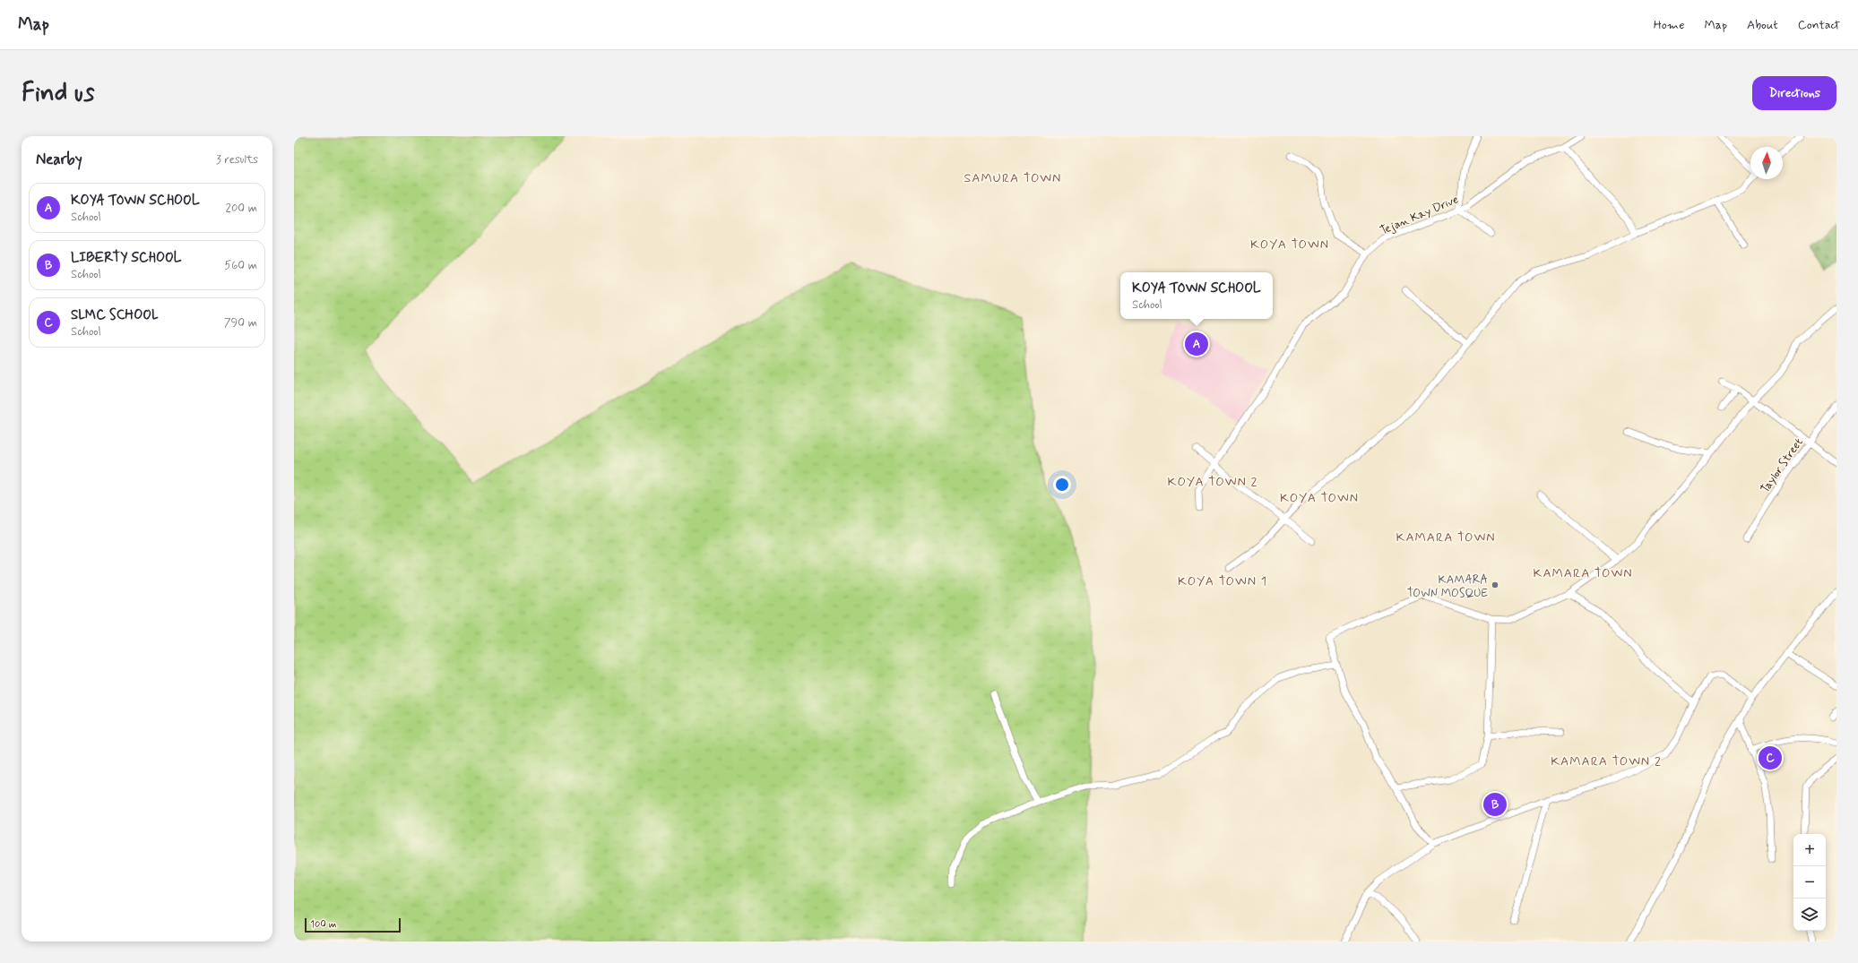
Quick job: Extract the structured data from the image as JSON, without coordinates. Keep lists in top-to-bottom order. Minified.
{"streets":{"street":["Tejan Kay Drive","Taylor Street"]},"districts":["SAMURA TOWN","KOYA TOWN","KOYA TOWN 2","KOYA TOWN","KAMARA TOWN","KAMARA TOWN","KOYA TOWN 1","KAMARA TOWN 2"],"places":["KAMARA TOWN MOSQUE"],"scale_bar":"100 m","north":"top","page":{"header":"Map","nav":["Home","Map","About","Contact"],"buttons":"Directions","title":"Find us","heading":["Nearby","3 results"],"list":[{"mark":"A","name":"KOYA TOWN SCHOOL","note":"School","value":"200 m"},{"mark":"B","name":"LIBERTY SCHOOL","note":"School","value":"560 m"},{"mark":"C","name":"SLMC SCHOOL","note":"School","value":"790 m"}],"popup":["KOYA TOWN SCHOOL","School"],"pins":["A","C","B"],"map_buttons":["+","−"],"scale":"100 m"}}
